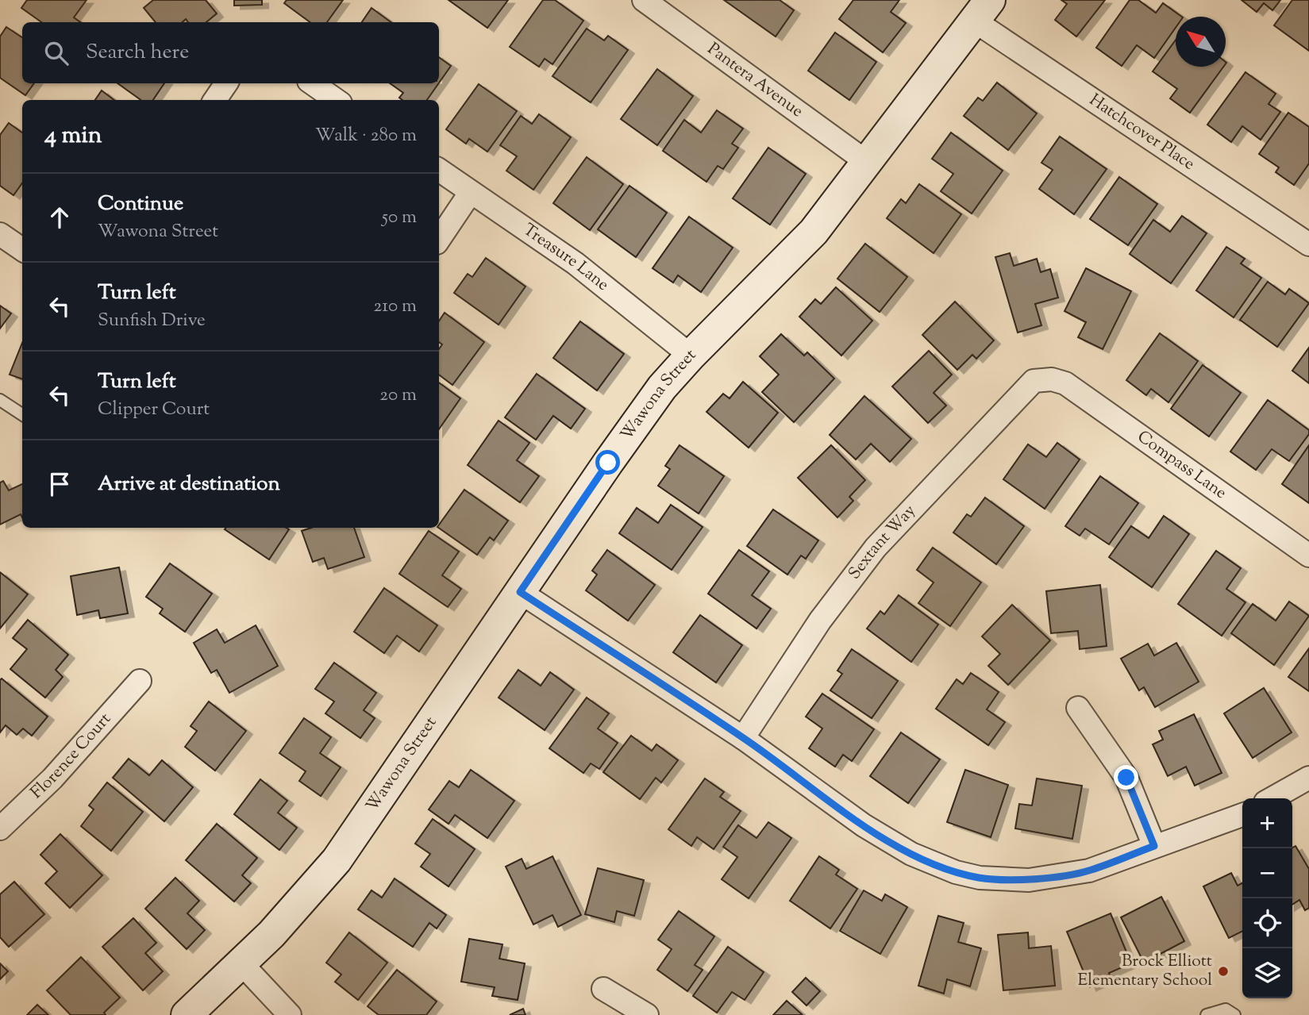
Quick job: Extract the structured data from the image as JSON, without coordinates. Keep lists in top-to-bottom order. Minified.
{"streets":{"street":["Pantera Avenue","Hatchcover Place","Treasure Lane","Wawona Street","Compass Lane","Sextant Way","Florence Court"]},"crossings":[["Pantera Avenue","Wawona Street"],["Hatchcover Place","Wawona Street"],["Treasure Lane","Wawona Street"],["Compass Lane","Sextant Way"]],"places":["Brock Elliott Elementary School"],"north":"top left","page":{"search":"Search here","heading":["4 min","Walk · 280 m"],"list":[["Continue","Wawona Street","50 m"],["Turn left","Sunfish Drive","210 m"],["Turn left","Clipper Court","20 m"],"Arrive at destination"],"map_buttons":["+","−"]}}
